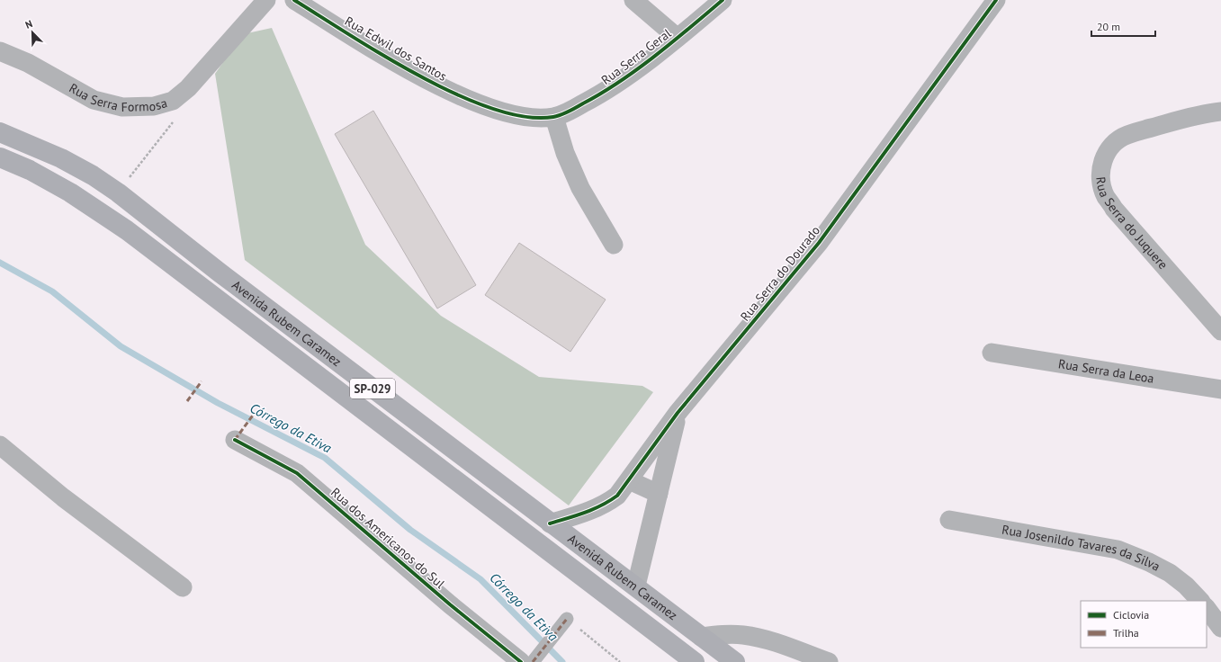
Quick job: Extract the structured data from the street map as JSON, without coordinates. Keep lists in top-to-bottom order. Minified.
{"streets":{"highway":["Avenida Rubem Caramez","SP-029"],"street":["Rua Edwil dos Santos","Rua Serra Geral","Rua Serra Formosa","Rua Serra do Juquere","Rua Serra do Dourado","Rua Serra da Leoa","Rua dos Americanos do Sul","Rua Josenildo Tavares da Silva"]},"crossings":[["Rua Edwil dos Santos","Rua Serra Geral"],["Rua Serra do Dourado","Avenida Rubem Caramez"]],"water":["Córrego da Etiva"],"legend":["Ciclovia","Trilha"],"scale_bar":"20 m","north":"top left"}
